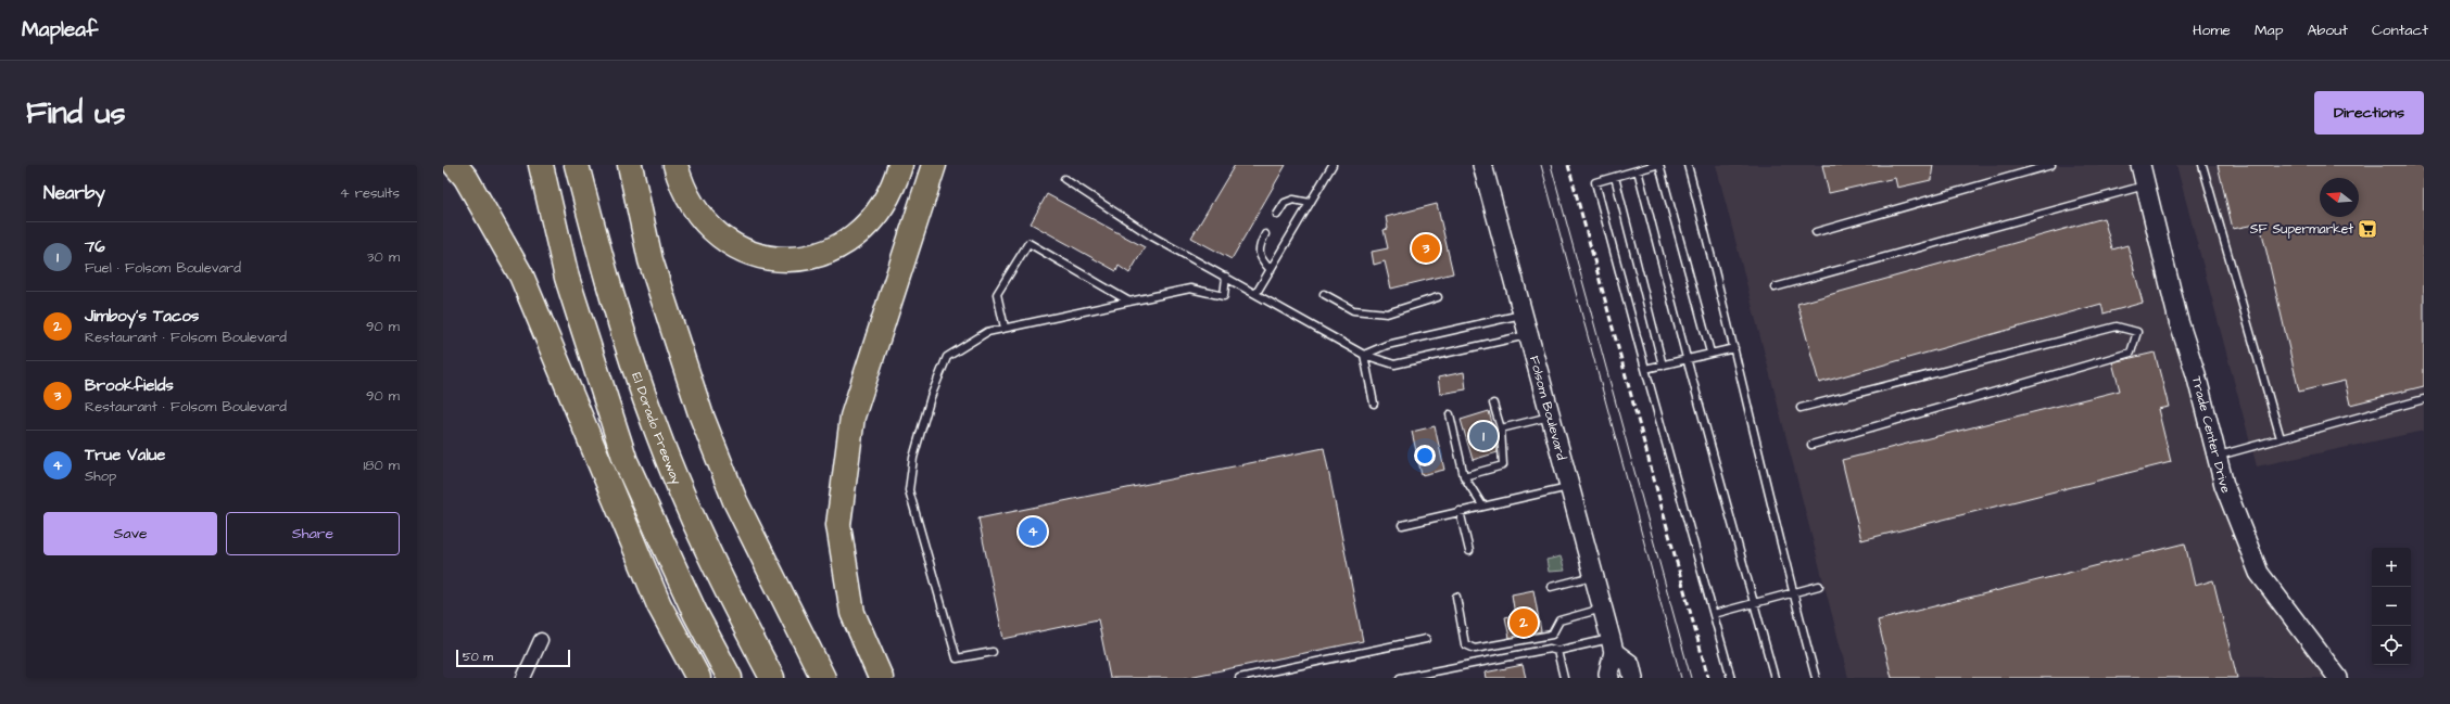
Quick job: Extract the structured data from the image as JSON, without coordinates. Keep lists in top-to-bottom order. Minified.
{"streets":{"highway":["El Dorado Freeway"],"main road":["Folsom Boulevard","Trade Center Drive"]},"places":{"supermarket":["SF Supermarket"]},"scale_bar":"50 m","north":"left","page":{"header":"Mapleaf","nav":["Home","Map","About","Contact"],"buttons":["Directions",["Save","Share"]],"title":"Find us","heading":["Nearby","4 results"],"list":[{"mark":"1","name":"76","note":"Fuel · Folsom Boulevard","value":"30 m"},{"mark":"2","name":"Jimboy's Tacos","note":"Restaurant · Folsom Boulevard","value":"90 m"},{"mark":"3","name":"Brookfields","note":"Restaurant · Folsom Boulevard","value":"90 m"},{"mark":"4","name":"True Value","note":"Shop","value":"180 m"}],"pins":["3","1","4","2"],"map_buttons":["+","−"],"scale":"50 m"}}
